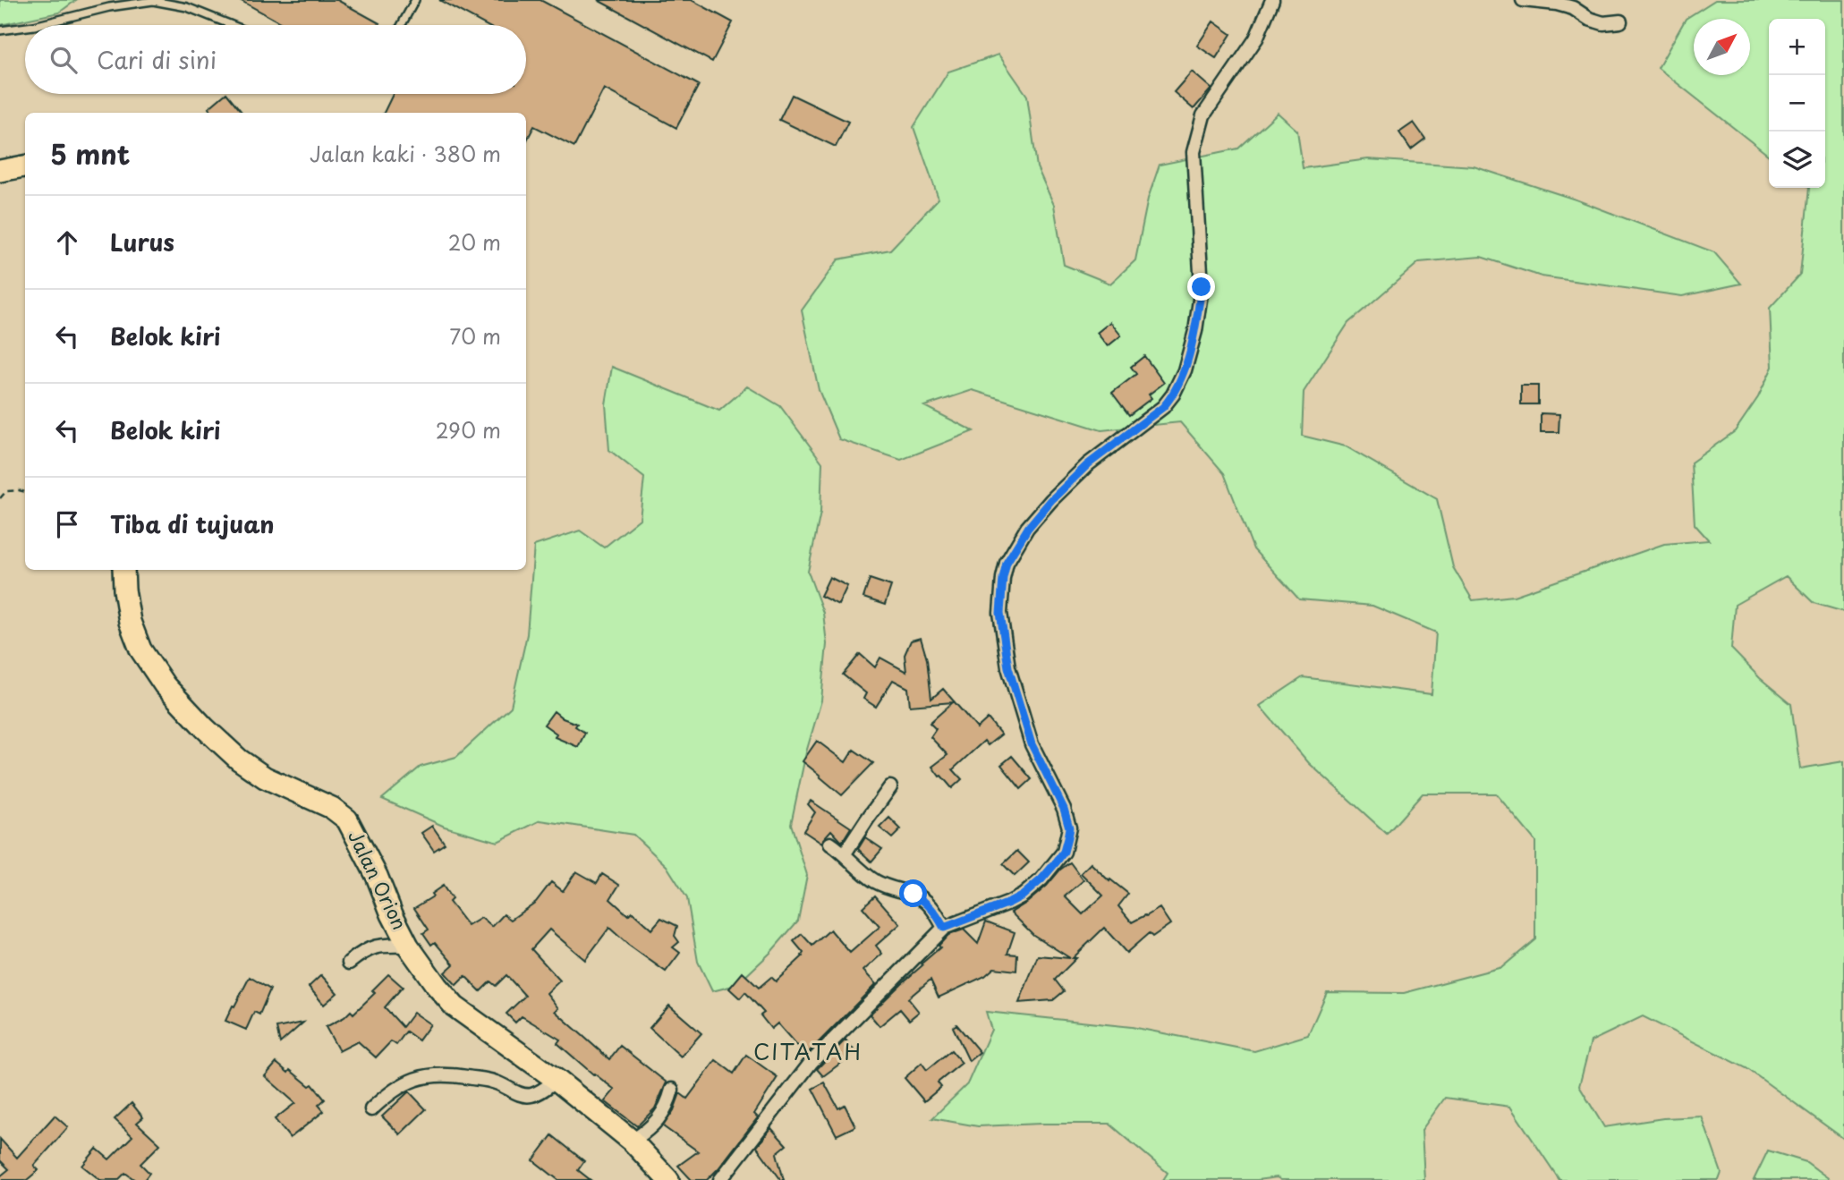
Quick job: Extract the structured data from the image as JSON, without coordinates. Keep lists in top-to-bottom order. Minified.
{"streets":{"highway":["Jalan Orion"]},"districts":["CITATAH"],"north":"top right","page":{"map_buttons":["+","−"],"search":"Cari di sini","heading":["5 mnt","Jalan kaki · 380 m"],"list":[["Lurus","20 m"],["Belok kiri","70 m"],["Belok kiri","290 m"],"Tiba di tujuan"]}}
